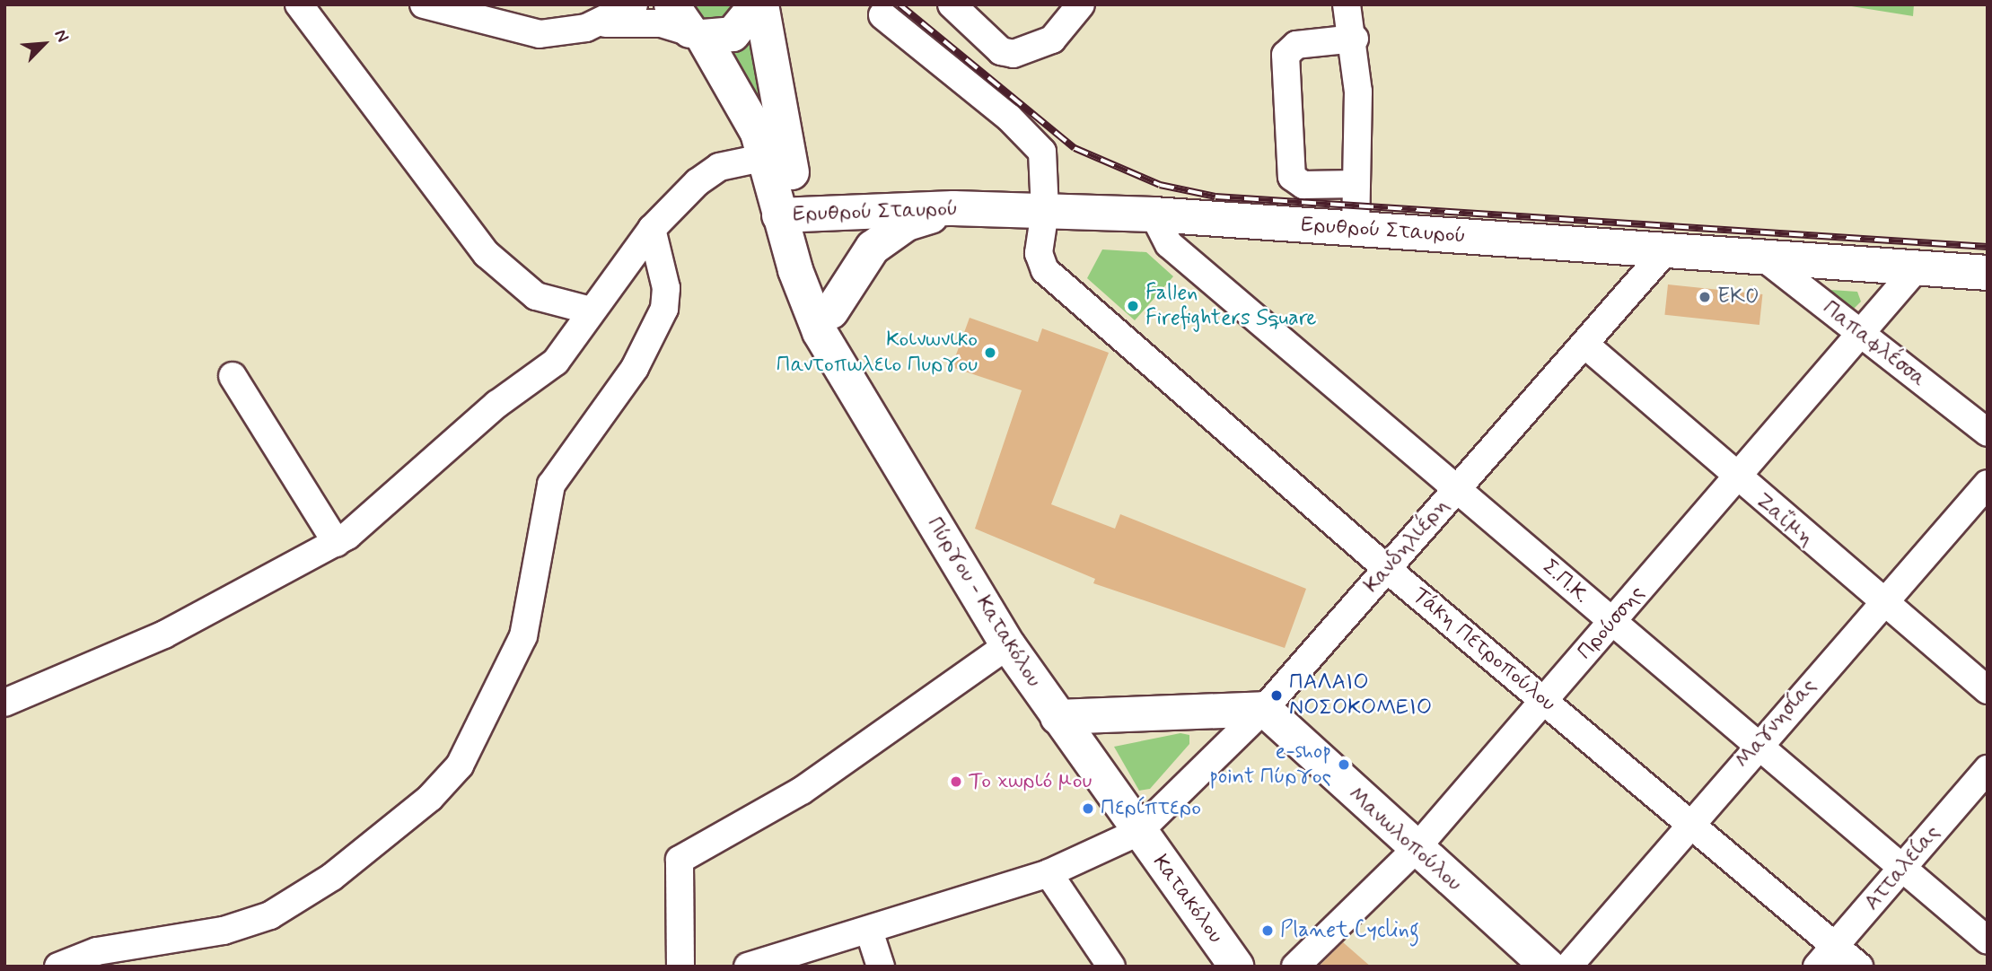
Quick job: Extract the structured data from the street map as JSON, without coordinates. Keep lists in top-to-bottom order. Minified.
{"streets":{"main road":["Ερυθρού Σταυρού","Πύργου - Κατακόλου","Μανωλοπούλου","Κατακόλου"],"street":["Παπαφλέσσα","Ζαΐμη","Κανδηλιέρη","Σ.Π.Κ.","Προύσσης","Τάκη Πετροπούλου","Μαγνησίας","Ατταλείας"]},"crossings":[["Ερυθρού Σταυρού","Παπαφλέσσα"],["Ερυθρού Σταυρού","Κανδηλιέρη"],["Ερυθρού Σταυρού","Σ.Π.Κ."],["Ερυθρού Σταυρού","Πύργου - Κατακόλου"],["Ερυθρού Σταυρού","Προύσσης"],["Ερυθρού Σταυρού","Τάκη Πετροπούλου"],["Παπαφλέσσα","Προύσσης"],["Ζαΐμη","Κανδηλιέρη"],["Ζαΐμη","Προύσσης"],["Ζαΐμη","Μαγνησίας"],["Κανδηλιέρη","Σ.Π.Κ."],["Κανδηλιέρη","Πύργου - Κατακόλου"],["Κανδηλιέρη","Τάκη Πετροπούλου"],["Κανδηλιέρη","Μανωλοπούλου"],["Κανδηλιέρη","Κατακόλου"],["Σ.Π.Κ.","Προύσσης"],["Σ.Π.Κ.","Μαγνησίας"],["Σ.Π.Κ.","Ατταλείας"],["Πύργου - Κατακόλου","Κατακόλου"],["Προύσσης","Τάκη Πετροπούλου"],["Προύσσης","Μανωλοπούλου"],["Τάκη Πετροπούλου","Μαγνησίας"],["Τάκη Πετροπούλου","Ατταλείας"]],"places":["EKO","Fallen Firefighters Square","Κοινωνικο Παντοπωλειο Πυργου","ΠΑΛΑΙΟ ΝΟΣΟΚΟΜΕΙΟ","e-shop point Πύργος","Το χωριό μου","Περίπτερο","Planet Cycling"],"north":"top right"}
